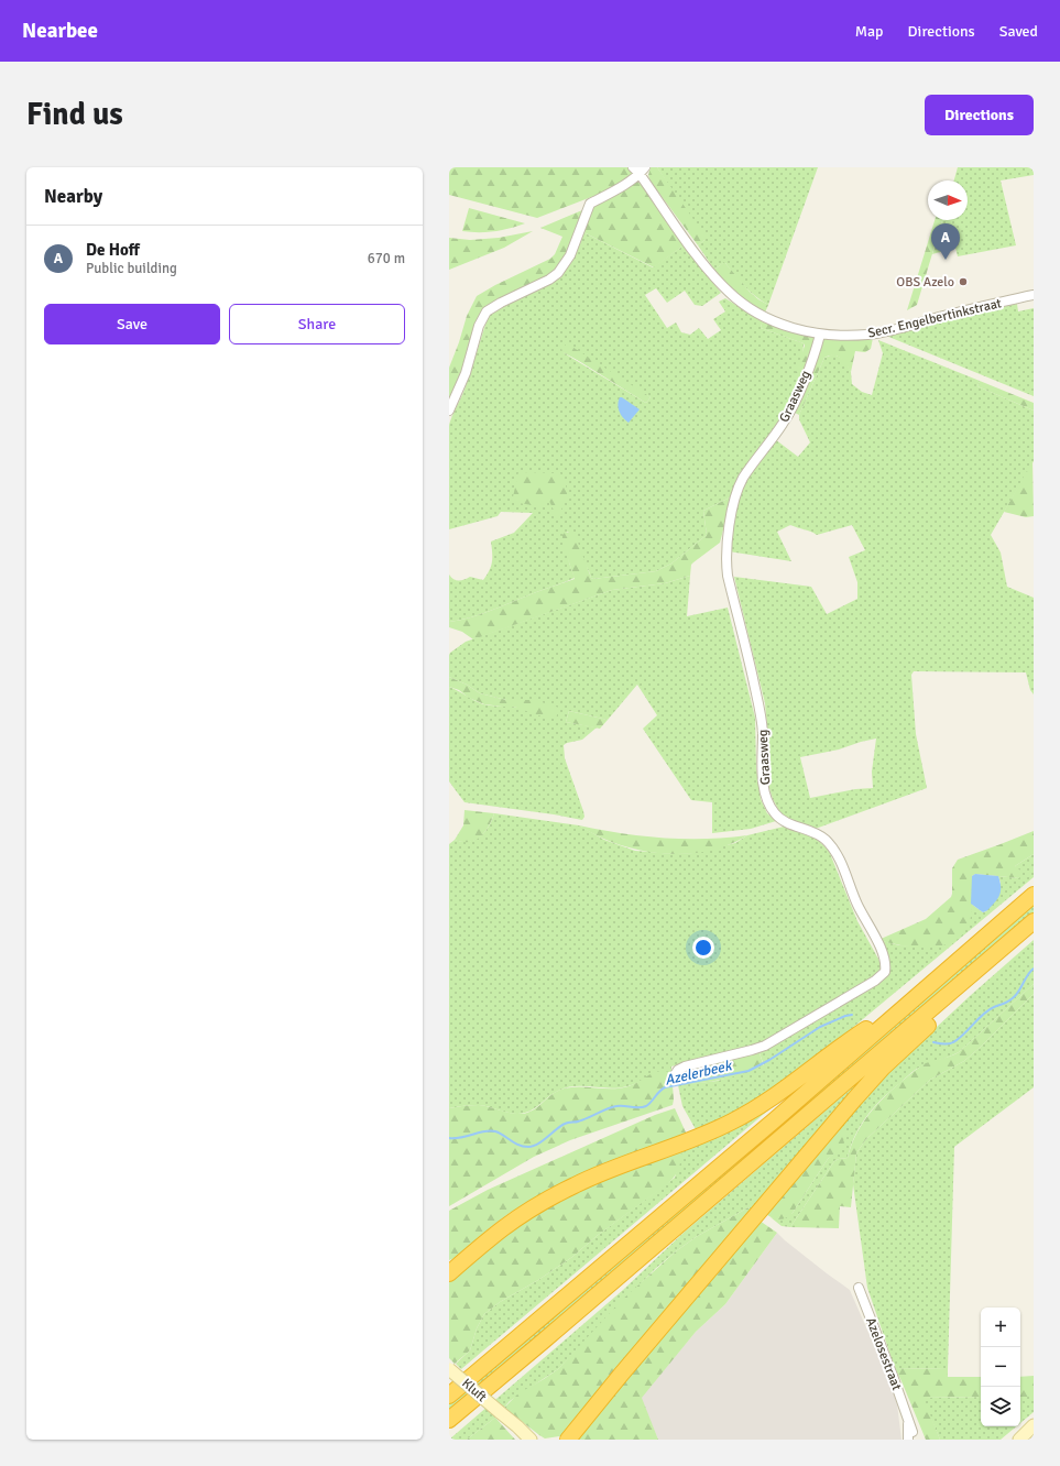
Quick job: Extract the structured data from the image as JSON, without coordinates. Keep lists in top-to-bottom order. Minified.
{"streets":{"main road":["Kluft"],"street":["Secr. Engelbertinkstraat","Graasweg","Azelosestraat"]},"crossings":[["Secr. Engelbertinkstraat","Graasweg"]],"water":["Azelerbeek"],"places":["OBS Azelo"],"north":"right","page":{"header":"Nearbee","nav":["Map","Directions","Saved"],"buttons":["Directions",["Save","Share"]],"title":"Find us","heading":"Nearby","pins":"A","list":[{"mark":"A","name":"De Hoff","note":"Public building","value":"670 m"}],"map_buttons":["+","−"]}}
